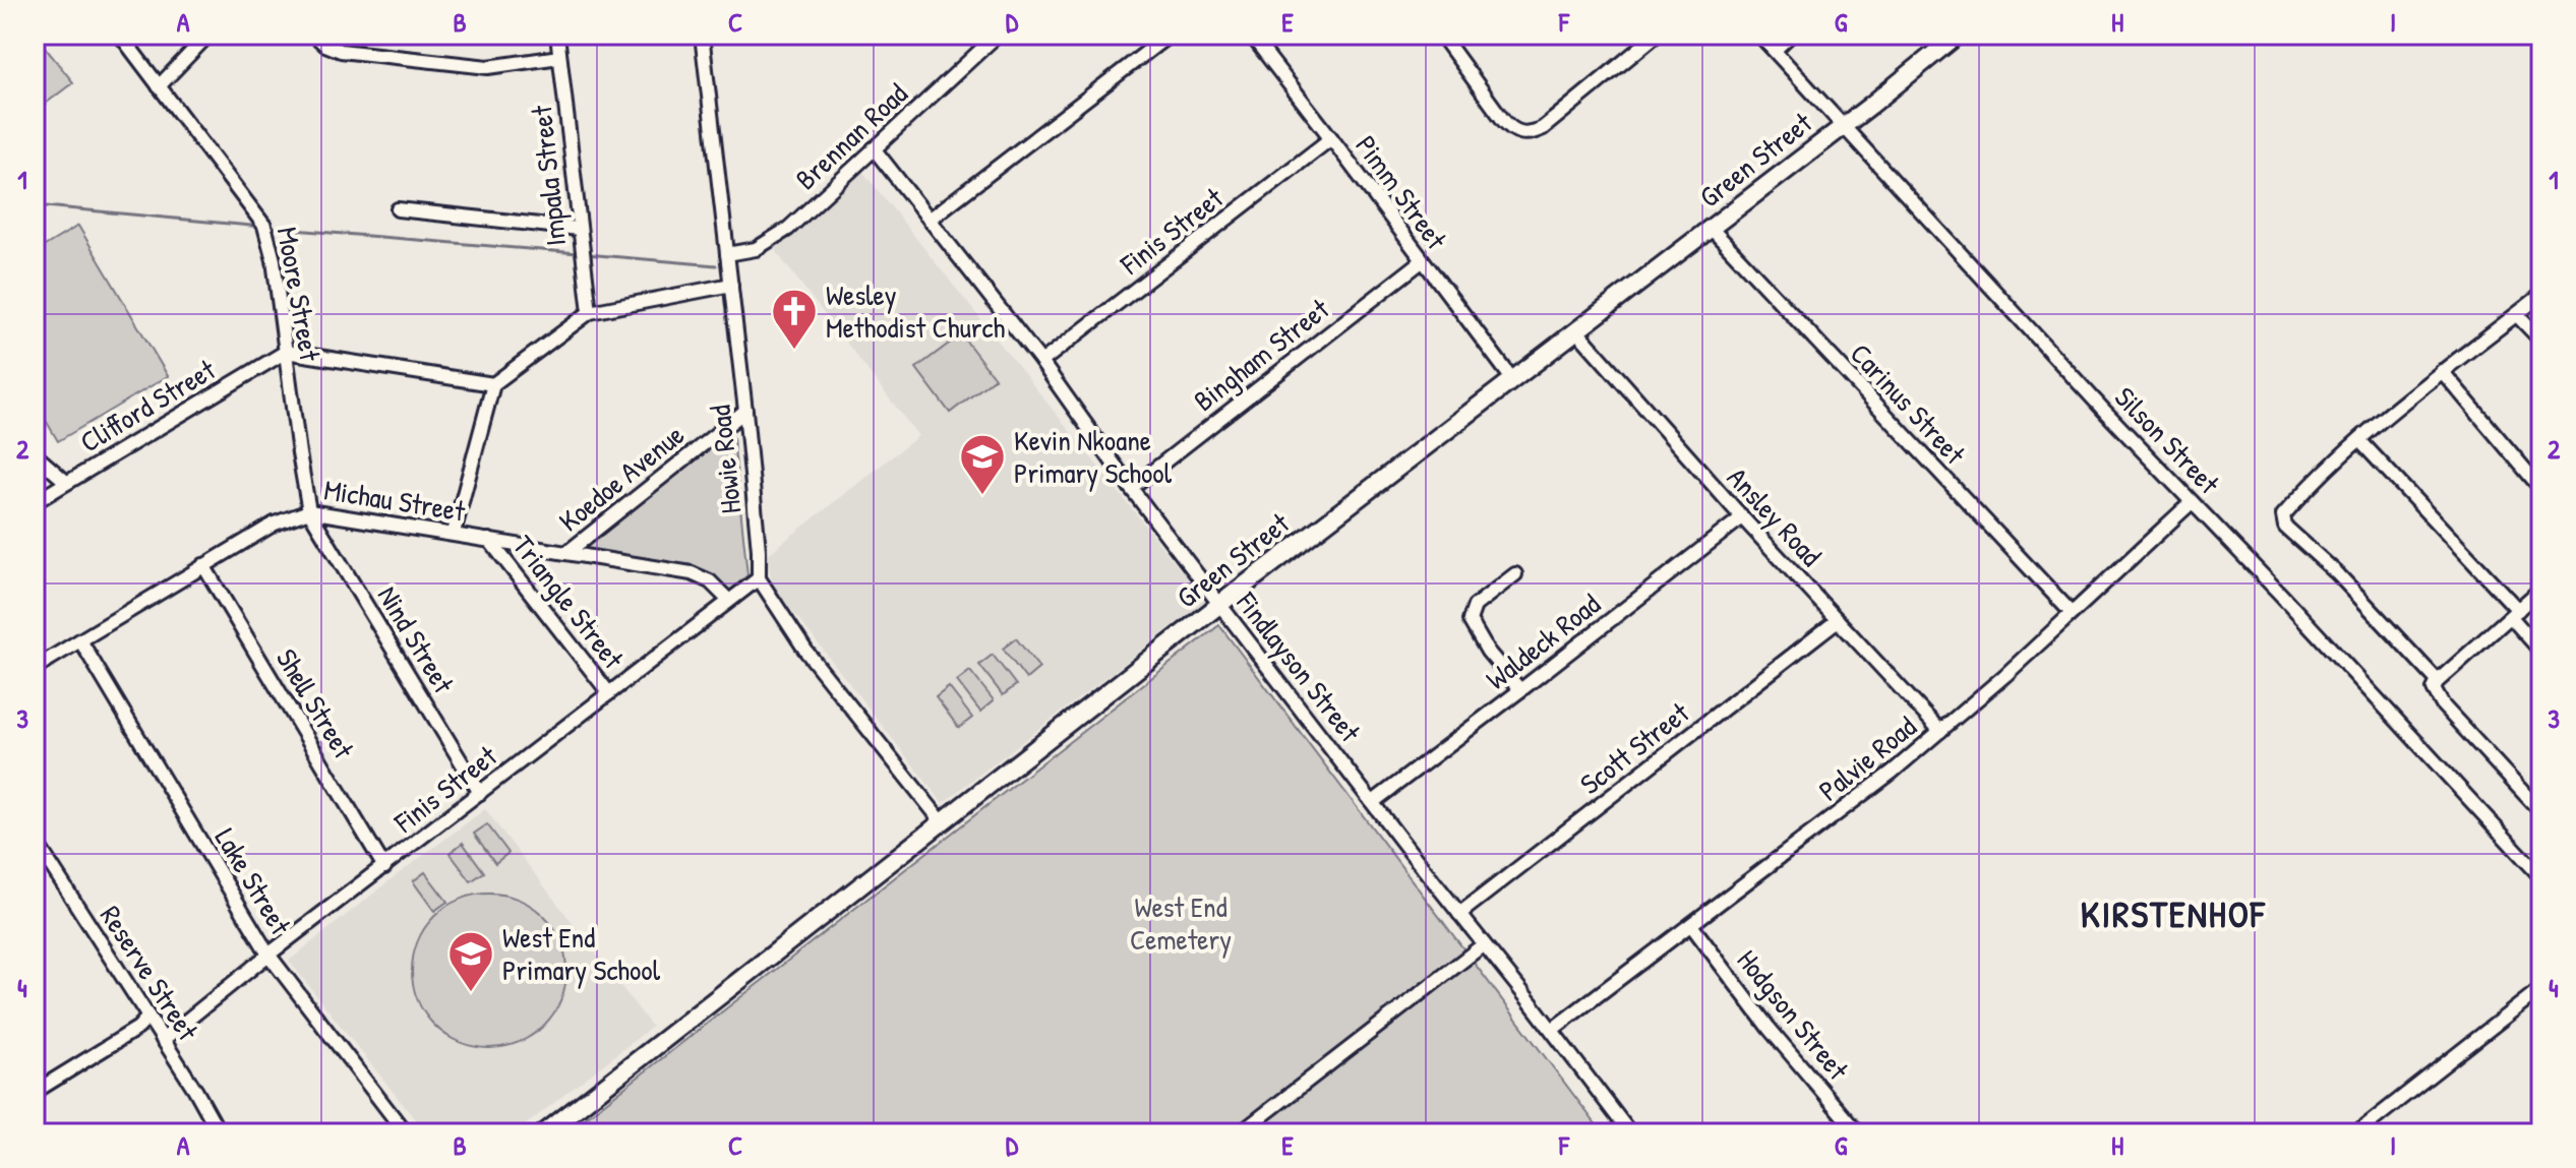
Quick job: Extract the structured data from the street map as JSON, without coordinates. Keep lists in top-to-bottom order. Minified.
{"streets":{"street":["Brennan Road","Green Street","Impala Street","Pimm Street","Finis Street","Moore Street","Bingham Street","Carinus Street","Clifford Street","Silson Street","Howie Road","Koedoe Avenue","Michau Street","Ansley Road","Triangle Street","Nind Street","Waldeck Road","Findlayson Street","Shell Street","Scott Street","Palvie Road","Lake Street","Reserve Street","Hodgson Street"]},"crossings":[["Brennan Road","Howie Road"],["Brennan Road","Findlayson Street"],["Green Street","Pimm Street"],["Green Street","Carinus Street"],["Green Street","Silson Street"],["Green Street","Ansley Road"],["Green Street","Findlayson Street"],["Pimm Street","Finis Street"],["Pimm Street","Bingham Street"],["Finis Street","Howie Road"],["Finis Street","Michau Street"],["Finis Street","Triangle Street"],["Finis Street","Nind Street"],["Finis Street","Findlayson Street"],["Finis Street","Shell Street"],["Finis Street","Lake Street"],["Finis Street","Reserve Street"],["Moore Street","Clifford Street"],["Moore Street","Michau Street"],["Moore Street","Nind Street"],["Bingham Street","Findlayson Street"],["Carinus Street","Palvie Road"],["Silson Street","Palvie Road"],["Howie Road","Koedoe Avenue"],["Koedoe Avenue","Michau Street"],["Michau Street","Triangle Street"],["Michau Street","Nind Street"],["Michau Street","Shell Street"],["Michau Street","Lake Street"],["Ansley Road","Waldeck Road"],["Ansley Road","Scott Street"],["Ansley Road","Palvie Road"],["Waldeck Road","Findlayson Street"],["Findlayson Street","Scott Street"],["Findlayson Street","Palvie Road"],["Palvie Road","Hodgson Street"]],"districts":["KIRSTENHOF"],"parks":["West End Cemetery"],"places":{"church":["Wesley Methodist Church"],"school or university":["Kevin Nkoane Primary School","West End Primary School"]},"grid":{"columns":["A","B","C","D","E","F","G","H","I"],"rows":["1","2","3","4"]}}
